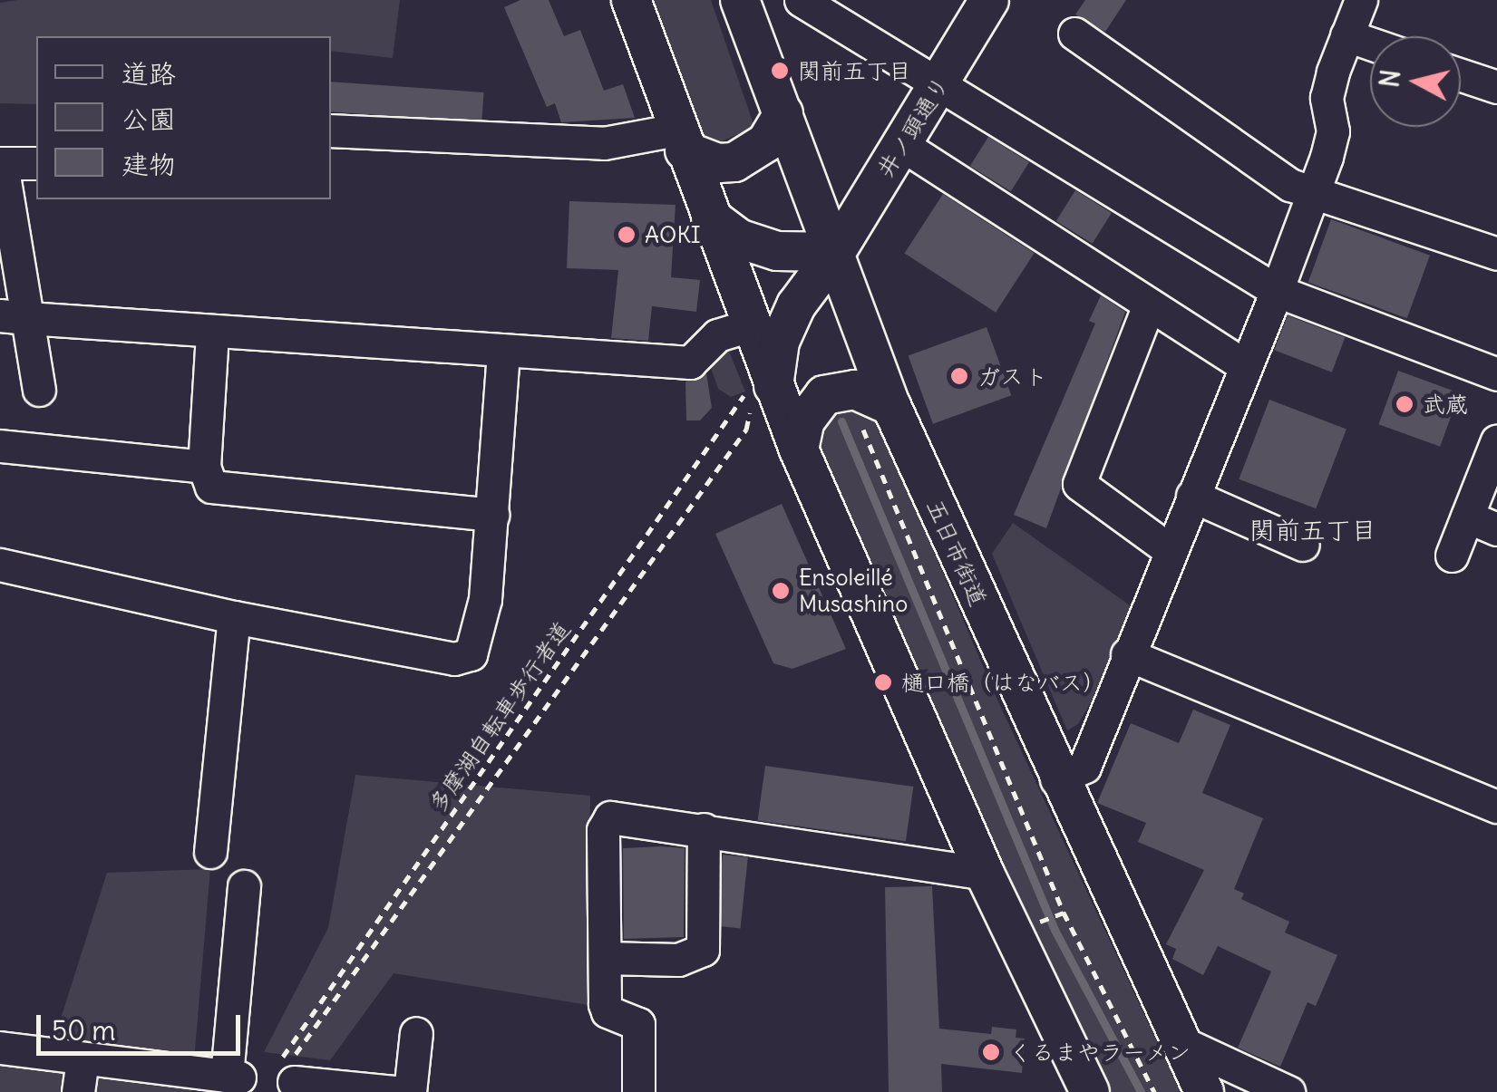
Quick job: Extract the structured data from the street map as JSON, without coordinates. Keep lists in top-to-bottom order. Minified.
{"streets":{"main road":["井ノ頭通り","五日市街道"],"path":["多摩湖自転車歩行者道"]},"crossings":[["井ノ頭通り","五日市街道"],["井ノ頭通り","多摩湖自転車歩行者道"]],"districts":["関前五丁目"],"places":["関前五丁目","AOKI","ガスト","武蔵","Ensoleillé Musashino","樋口橋（はなバス）","くるまやラーメン"],"legend":["道路","公園","建物"],"scale_bar":"50 m","north":"left"}
